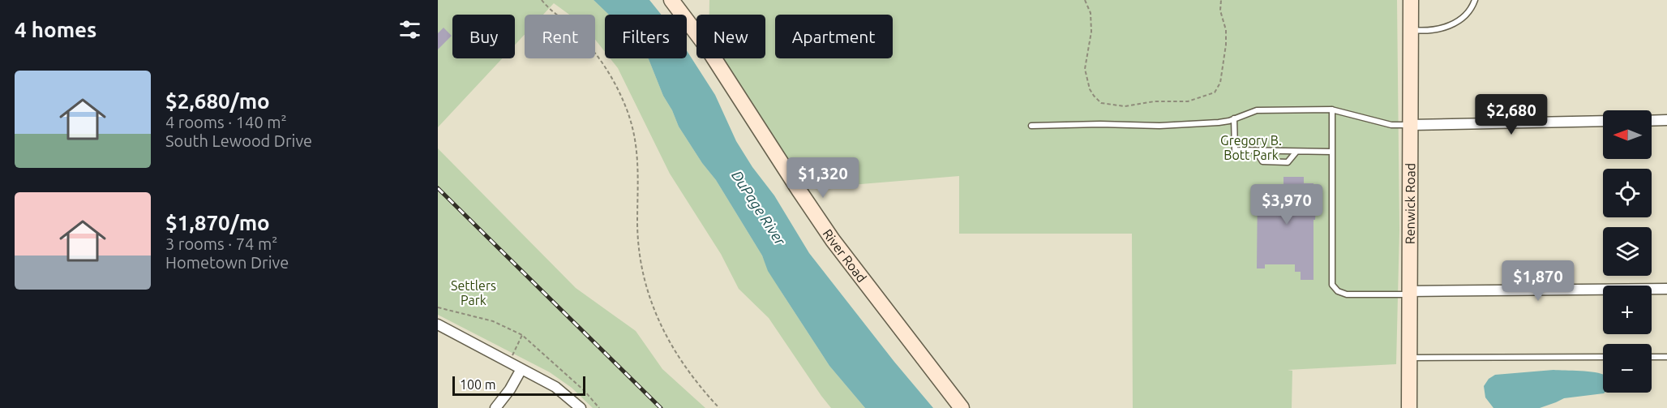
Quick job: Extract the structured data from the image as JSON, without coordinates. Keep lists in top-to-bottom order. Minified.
{"streets":{"street":["Renwick Road","River Road"]},"water":["DuPage River"],"parks":["Gregory B. Bott Park","Settlers Park"],"scale_bar":"100 m","north":"left","page":{"heading":"4 homes","chip":["Buy","Rent","Filters","New","Apartment"],"list":[{"name":"$2,680/mo","note":"4 rooms · 140 m² · South Lewood Drive"},{"name":"$1,870/mo","note":"3 rooms · 74 m² · Hometown Drive"}],"price":["$2,680","$1,320","$3,970","$1,870"],"map_buttons":["+","−"],"scale":"100 m"}}
